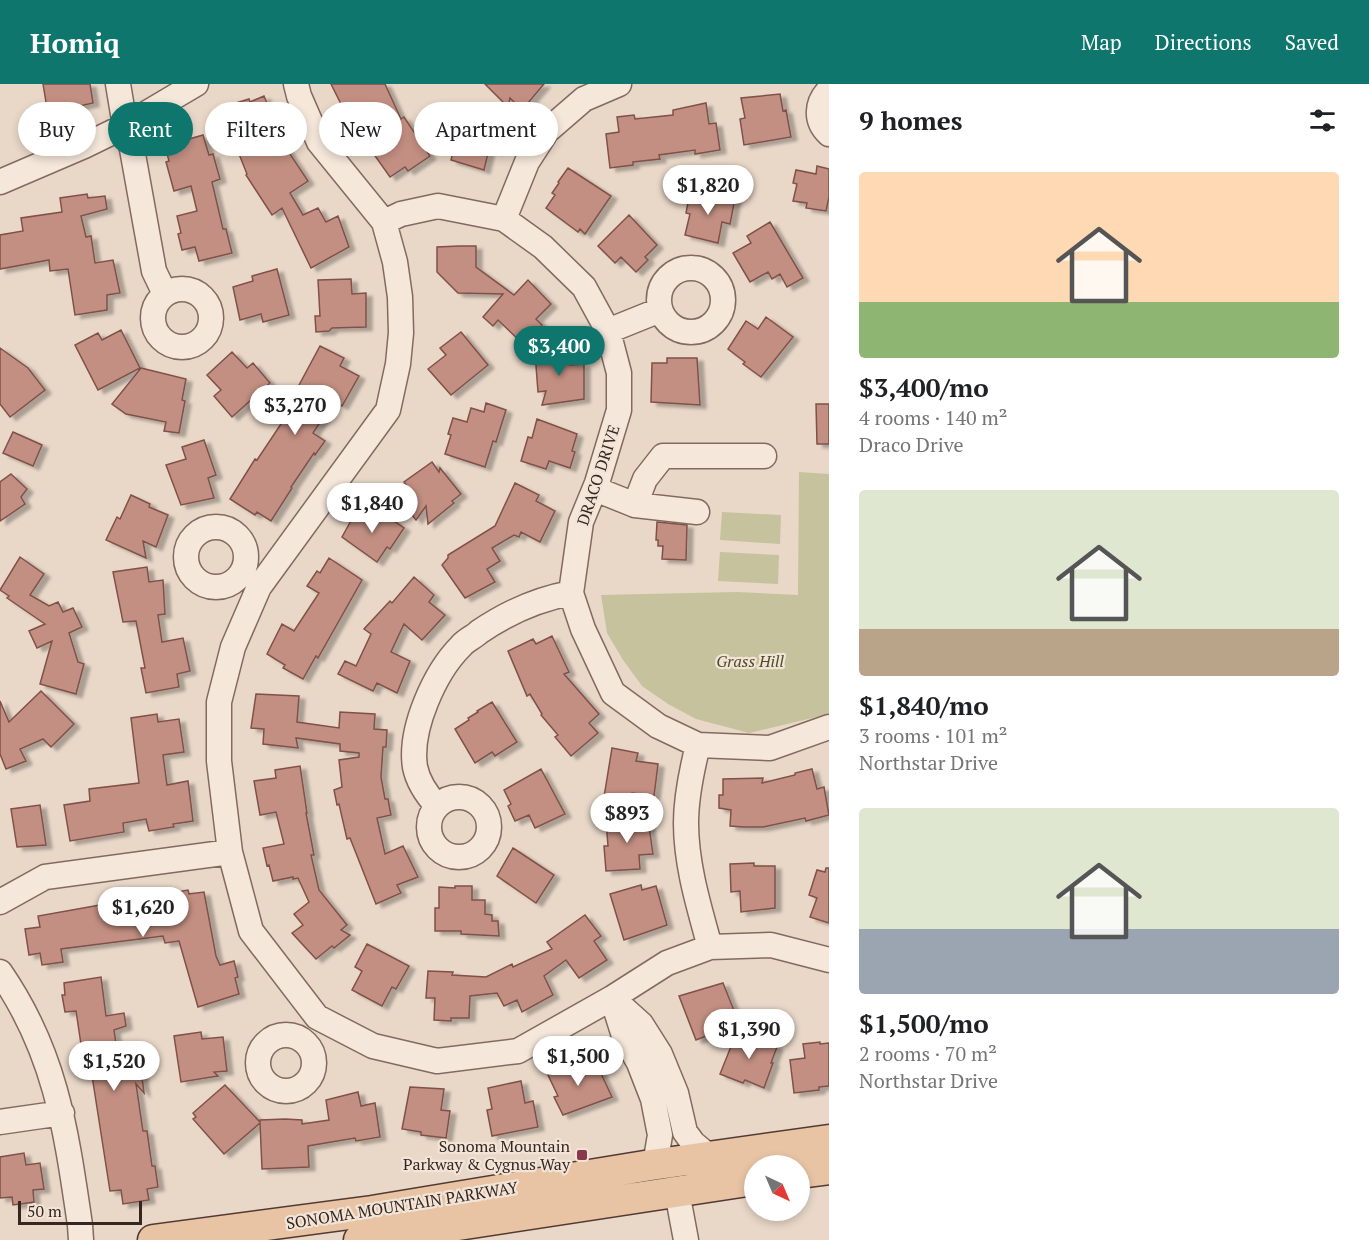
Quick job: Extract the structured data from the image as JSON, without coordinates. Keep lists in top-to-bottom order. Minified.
{"streets":{"main road":["SONOMA MOUNTAIN PARKWAY"],"street":["DRACO DRIVE"]},"parks":["Grass Hill"],"places":{"transit":["Sonoma Mountain Parkway & Cygnus Way"]},"scale_bar":"50 m","north":"bottom right","page":{"header":"Homiq","nav":["Map","Directions","Saved"],"heading":"9 homes","chip":["Buy","Rent","Filters","New","Apartment"],"list":[{"name":"$3,400/mo","note":"4 rooms · 140 m² · Draco Drive"},{"name":"$1,840/mo","note":"3 rooms · 101 m² · Northstar Drive"},{"name":"$1,500/mo","note":"2 rooms · 70 m² · Northstar Drive"}],"price":["$1,820","$3,400","$3,270","$1,840","$893","$1,620","$1,390","$1,500","$1,520"],"scale":"50 m"}}
